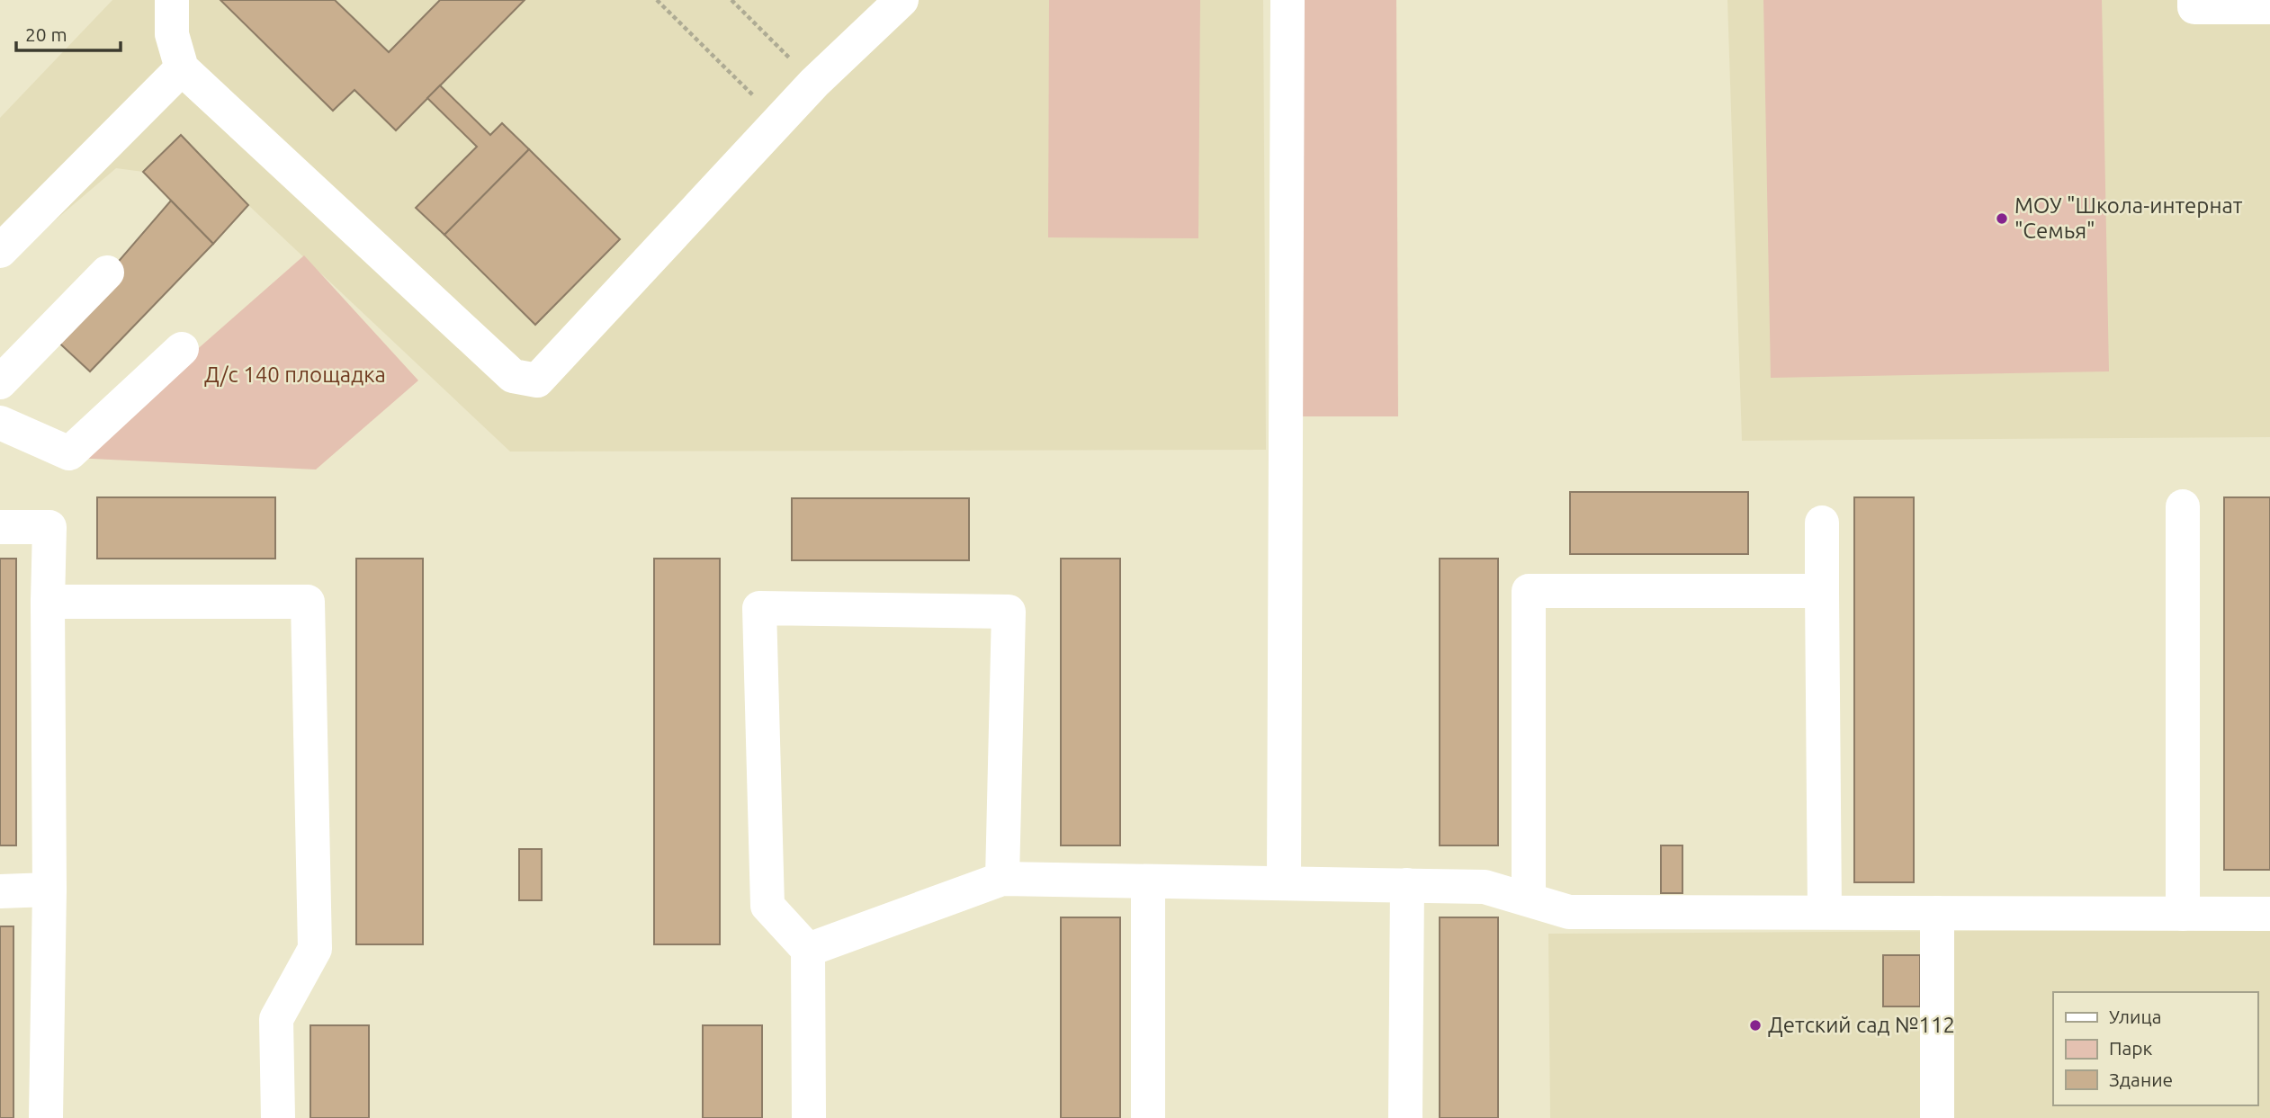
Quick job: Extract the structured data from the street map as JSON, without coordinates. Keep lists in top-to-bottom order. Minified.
{"parks":["Д/с 140 площадка"],"places":["МОУ \"Школа-интернат \"Семья\"","Детский сад №112"],"legend":["Улица","Парк","Здание"],"scale_bar":"20 m"}
